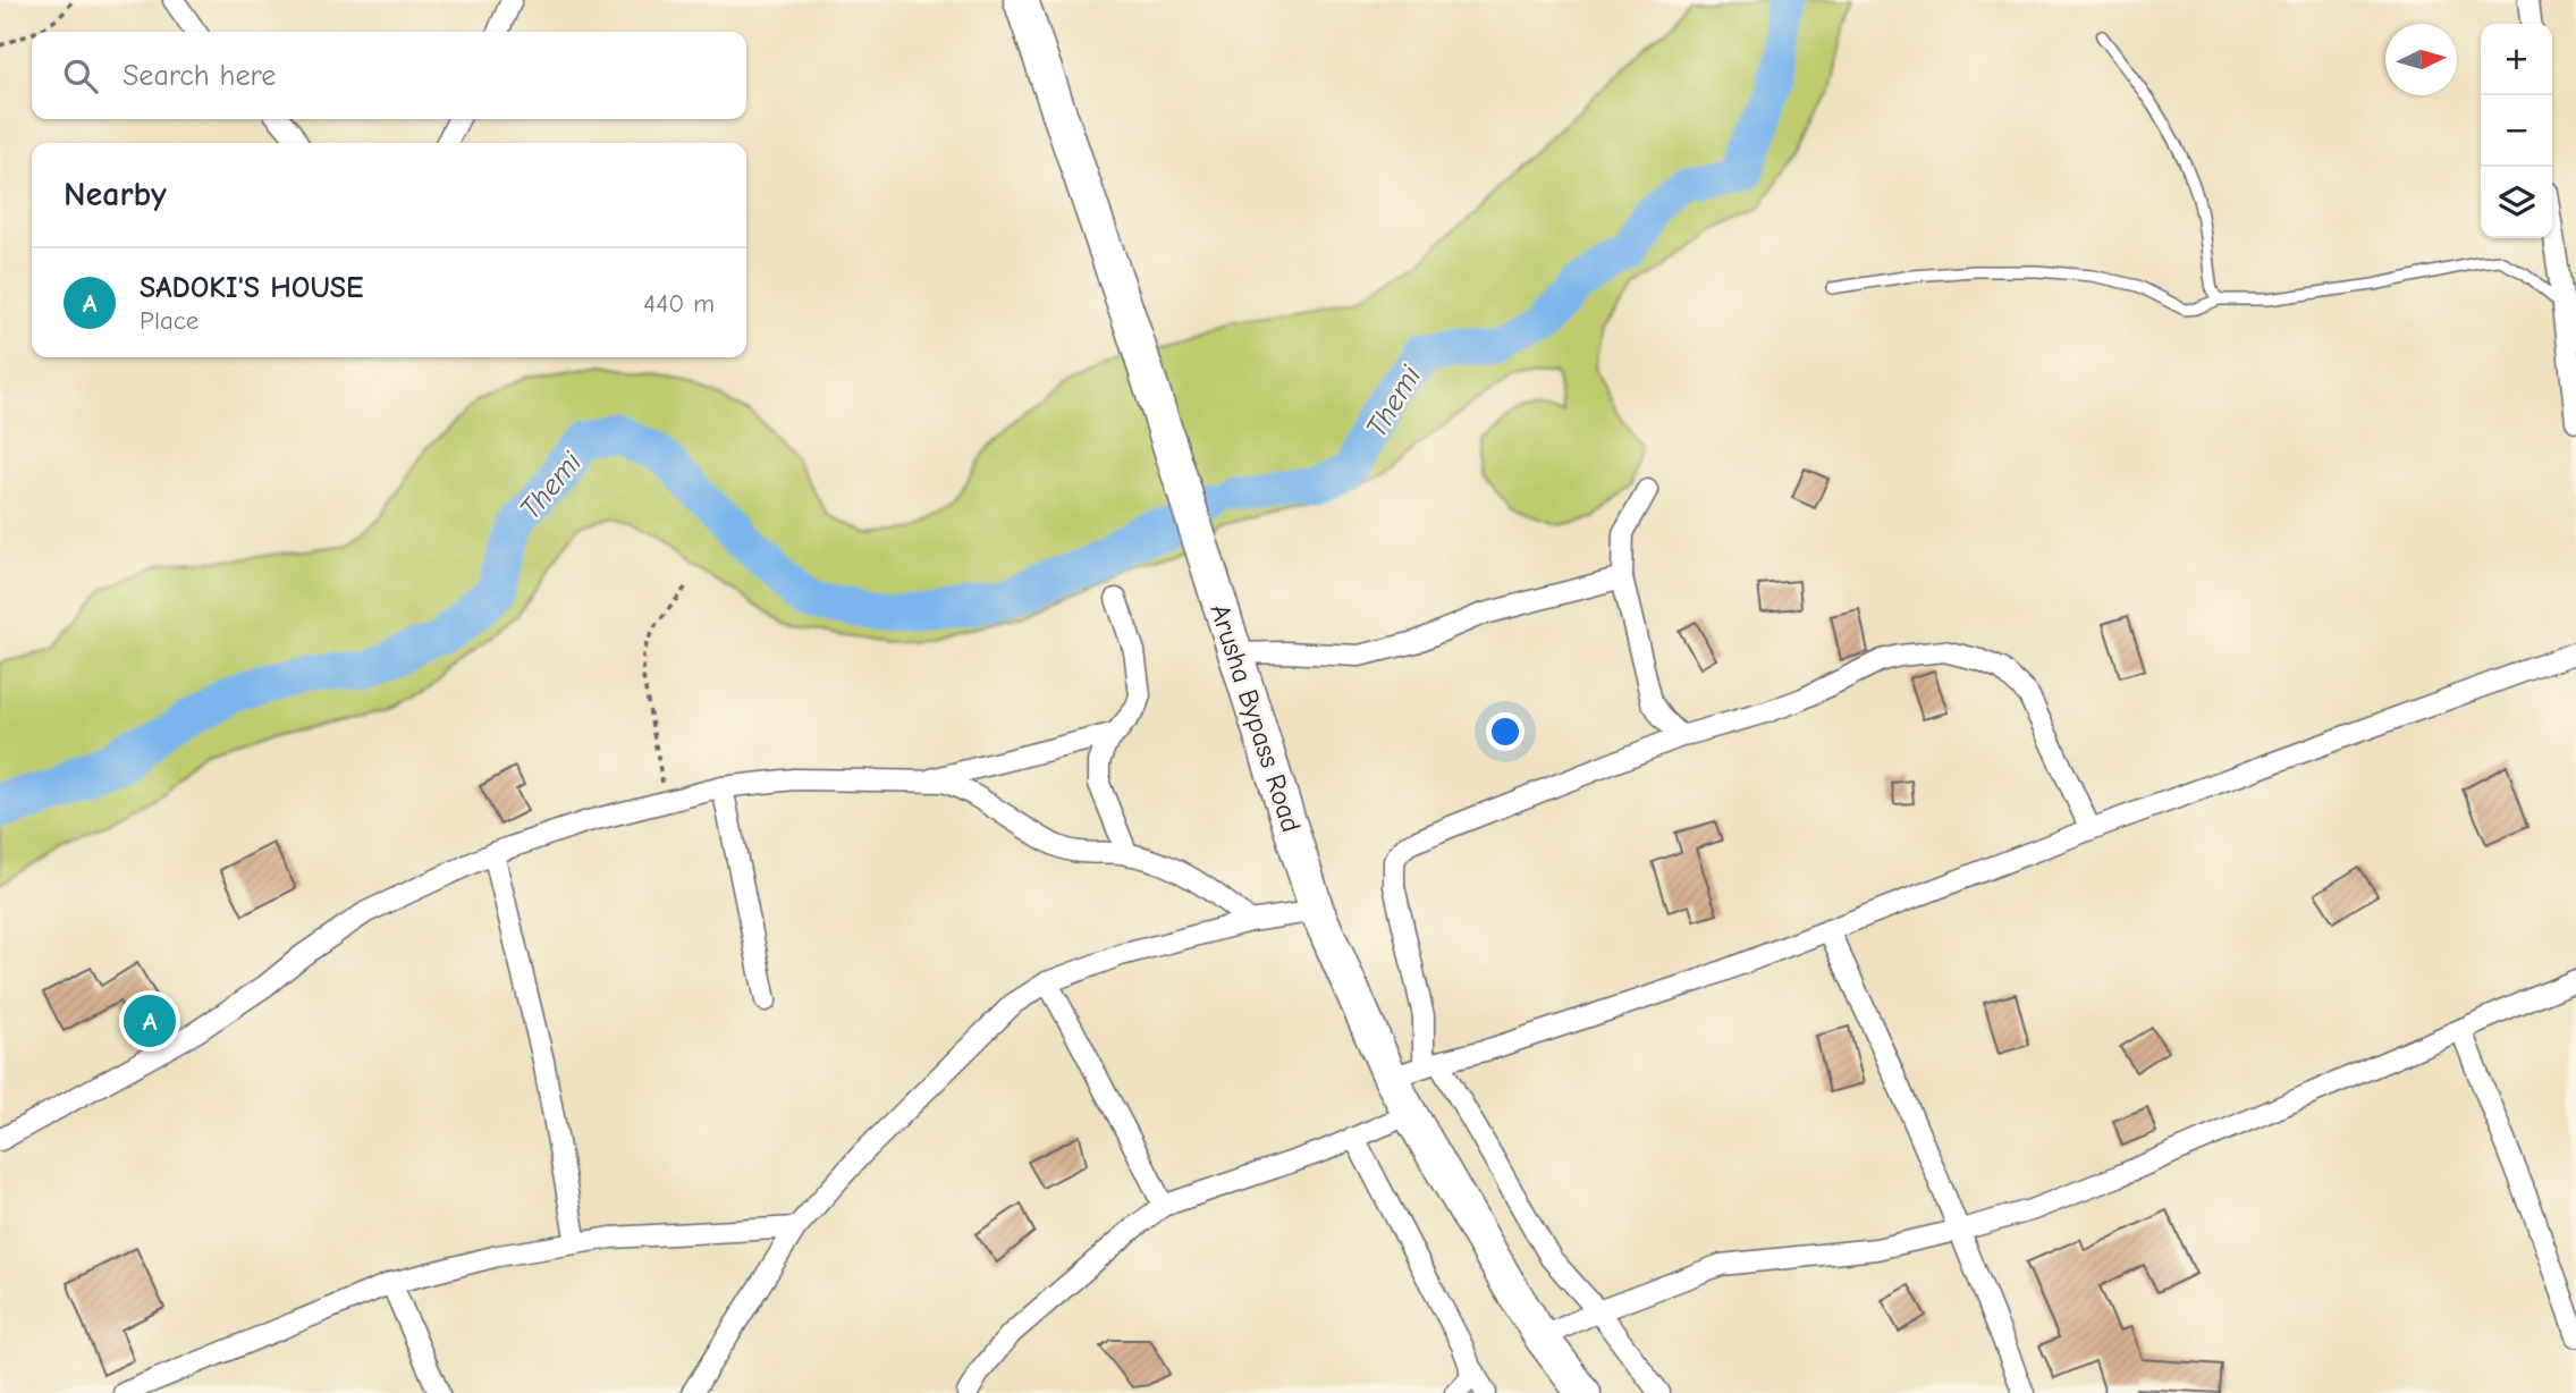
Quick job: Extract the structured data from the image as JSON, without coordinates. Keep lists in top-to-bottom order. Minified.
{"streets":{"main road":["Arusha Bypass Road"]},"water":["Themi"],"north":"right","page":{"map_buttons":["+","−"],"search":"Search here","heading":"Nearby","list":[{"mark":"A","name":"SADOKI'S HOUSE","note":"Place","value":"440 m"}],"pins":"A"}}
